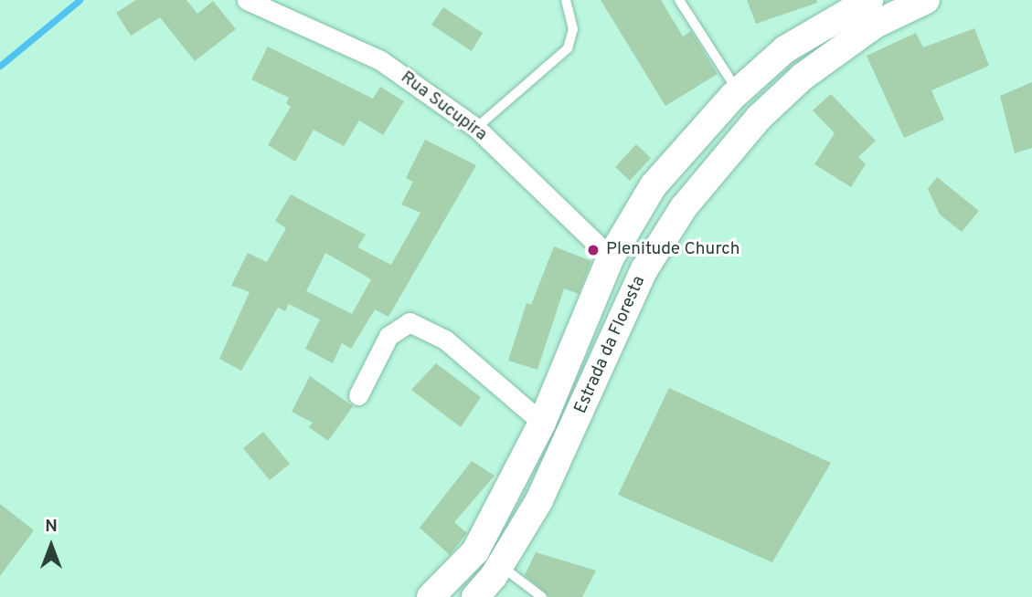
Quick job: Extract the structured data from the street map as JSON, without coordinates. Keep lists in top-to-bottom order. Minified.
{"streets":{"main road":["Estrada da Floresta"],"street":["Rua Sucupira"]},"crossings":[["Rua Sucupira","Estrada da Floresta"]],"places":["Plenitude Church"],"north":"top"}
